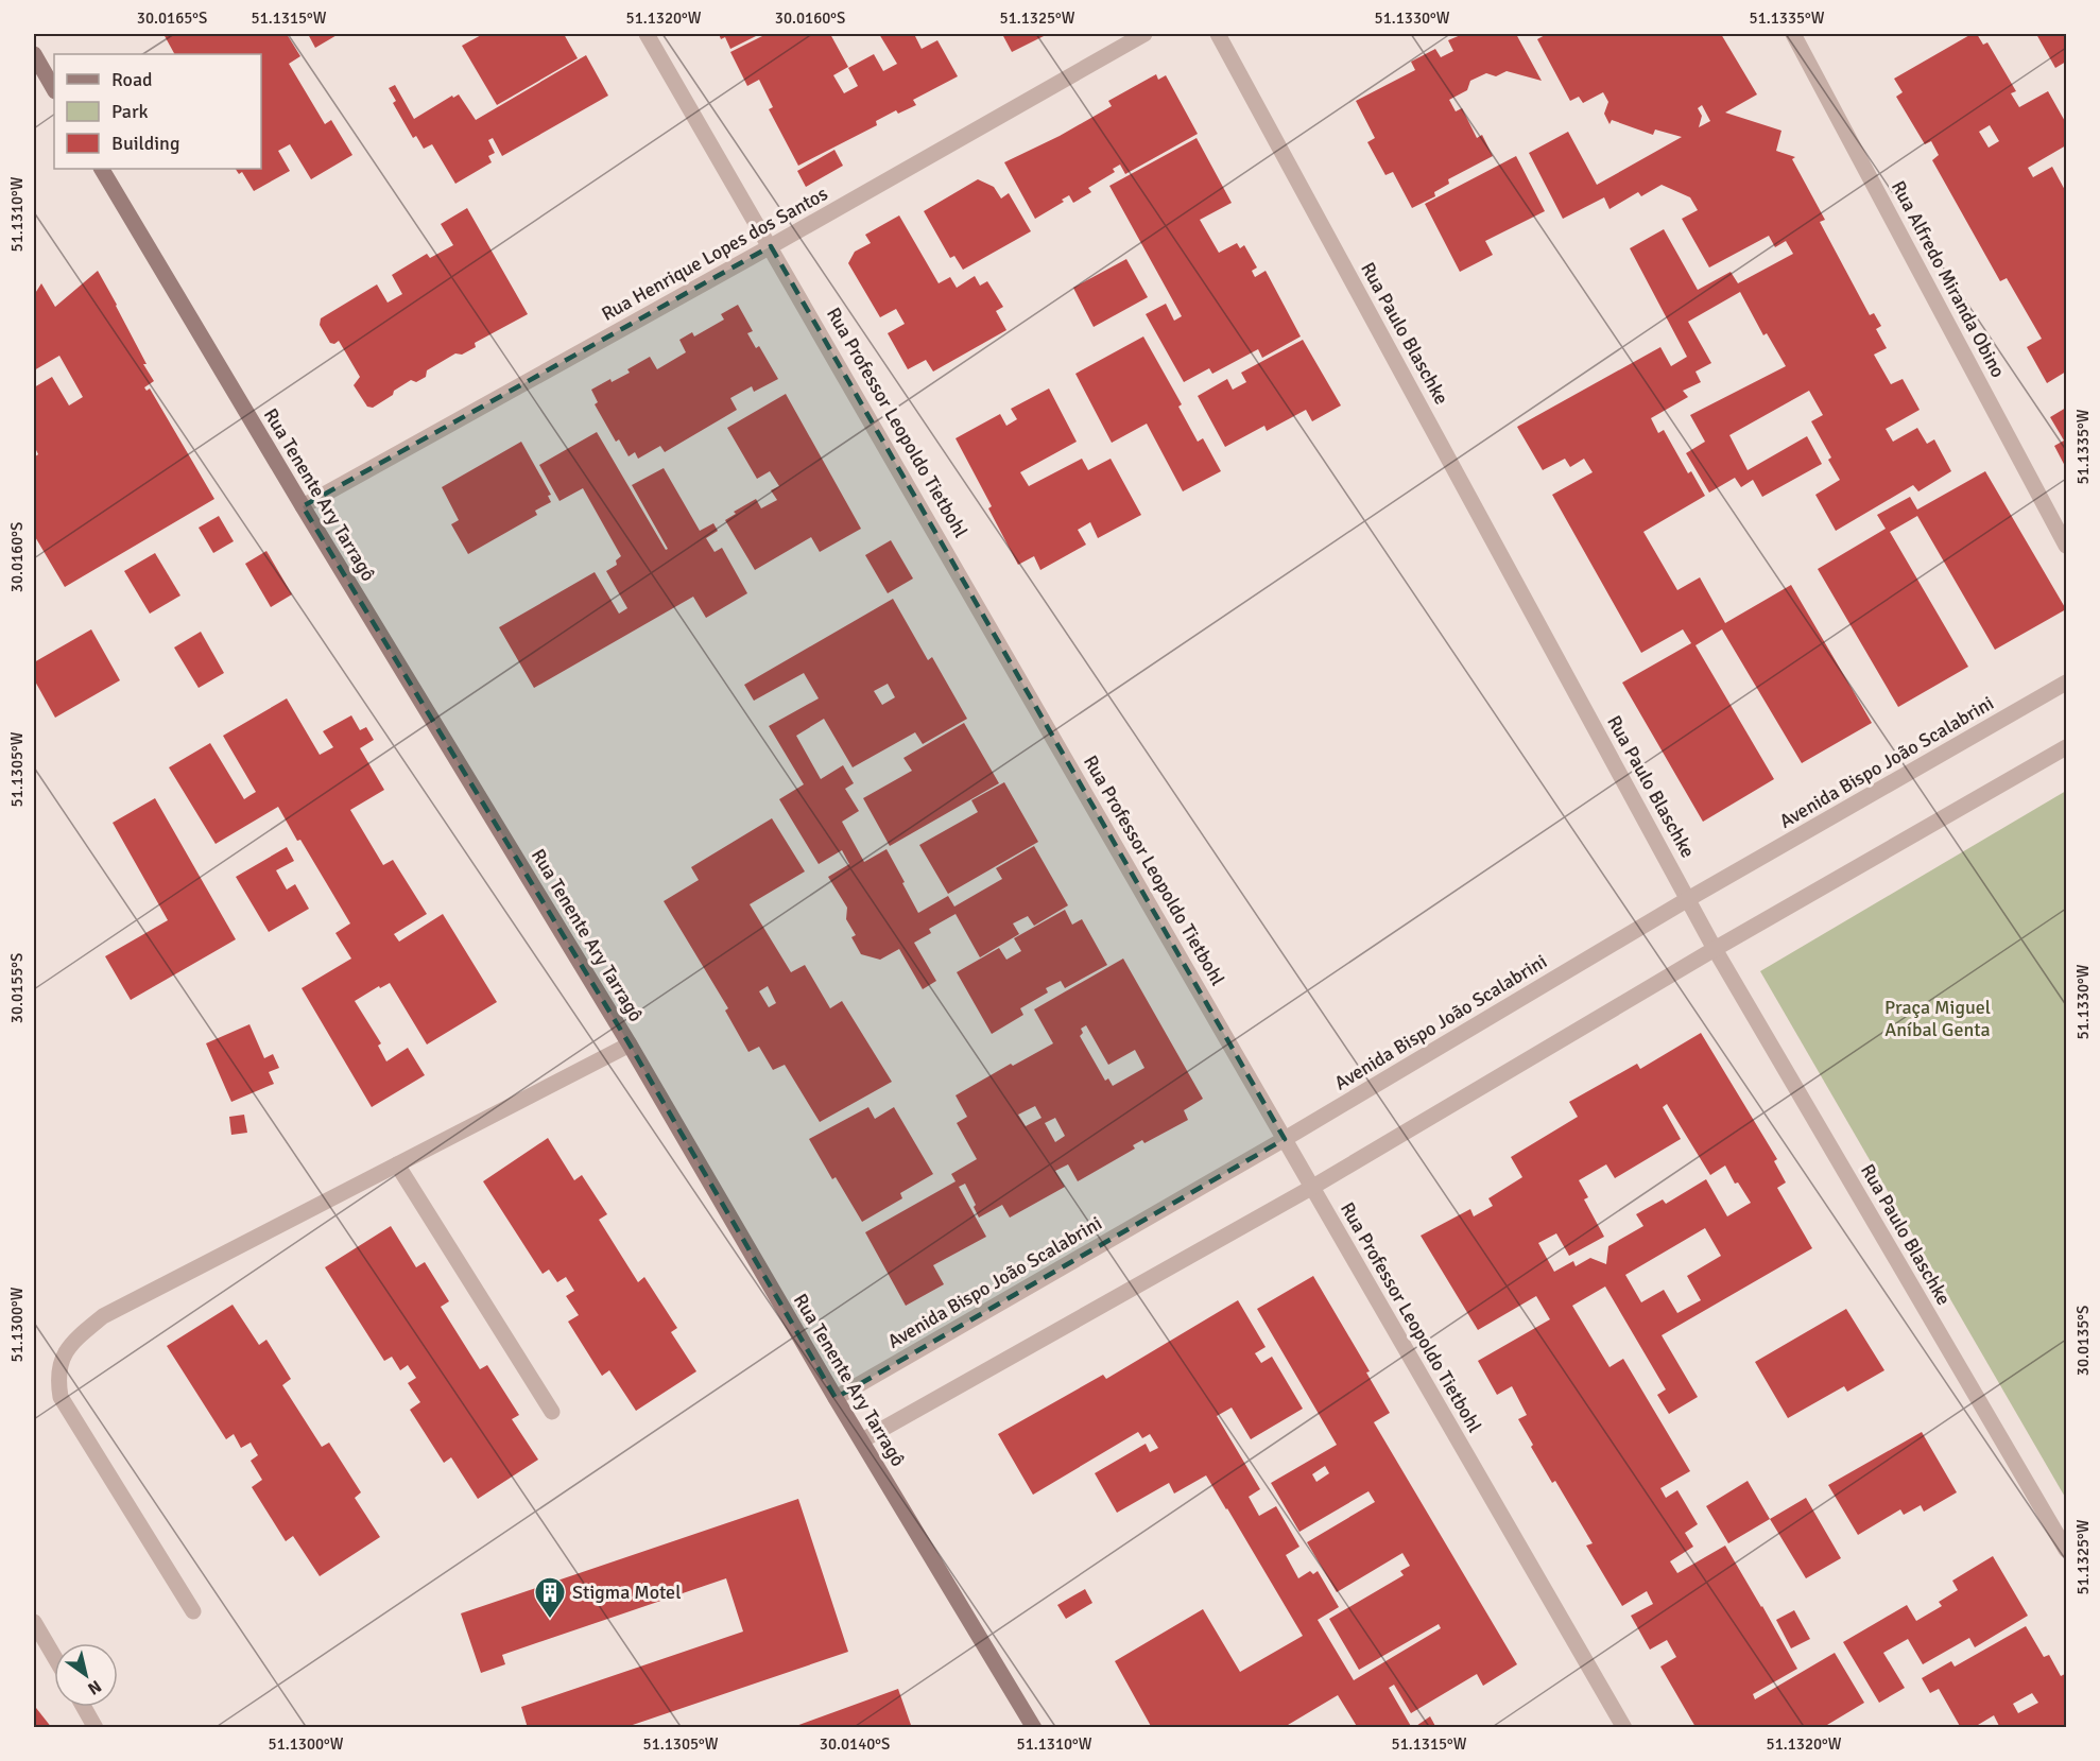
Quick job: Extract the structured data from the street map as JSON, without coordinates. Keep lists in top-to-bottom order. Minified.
{"streets":{"main road":["Rua Tenente Ary Tarragô"],"street":["Rua Henrique Lopes dos Santos","Rua Alfredo Miranda Obino","Rua Paulo Blaschke","Rua Professor Leopoldo Tietbohl","Avenida Bispo João Scalabrini"]},"crossings":[["Rua Henrique Lopes dos Santos","Rua Professor Leopoldo Tietbohl"],["Rua Henrique Lopes dos Santos","Rua Tenente Ary Tarragô"],["Rua Paulo Blaschke","Avenida Bispo João Scalabrini"],["Rua Professor Leopoldo Tietbohl","Avenida Bispo João Scalabrini"],["Rua Tenente Ary Tarragô","Avenida Bispo João Scalabrini"]],"parks":["Praça Miguel Aníbal Genta"],"places":{"building":["Stigma Motel"]},"legend":["Road","Park","Building"],"north":"bottom right","coordinates":["30.0165°S","51.1315°W","51.1320°W","30.0160°S","51.1325°W","51.1330°W","51.1335°W","51.1310°W","51.1305°W","30.0155°S","51.1300°W","30.0135°S","30.0140°S"]}
